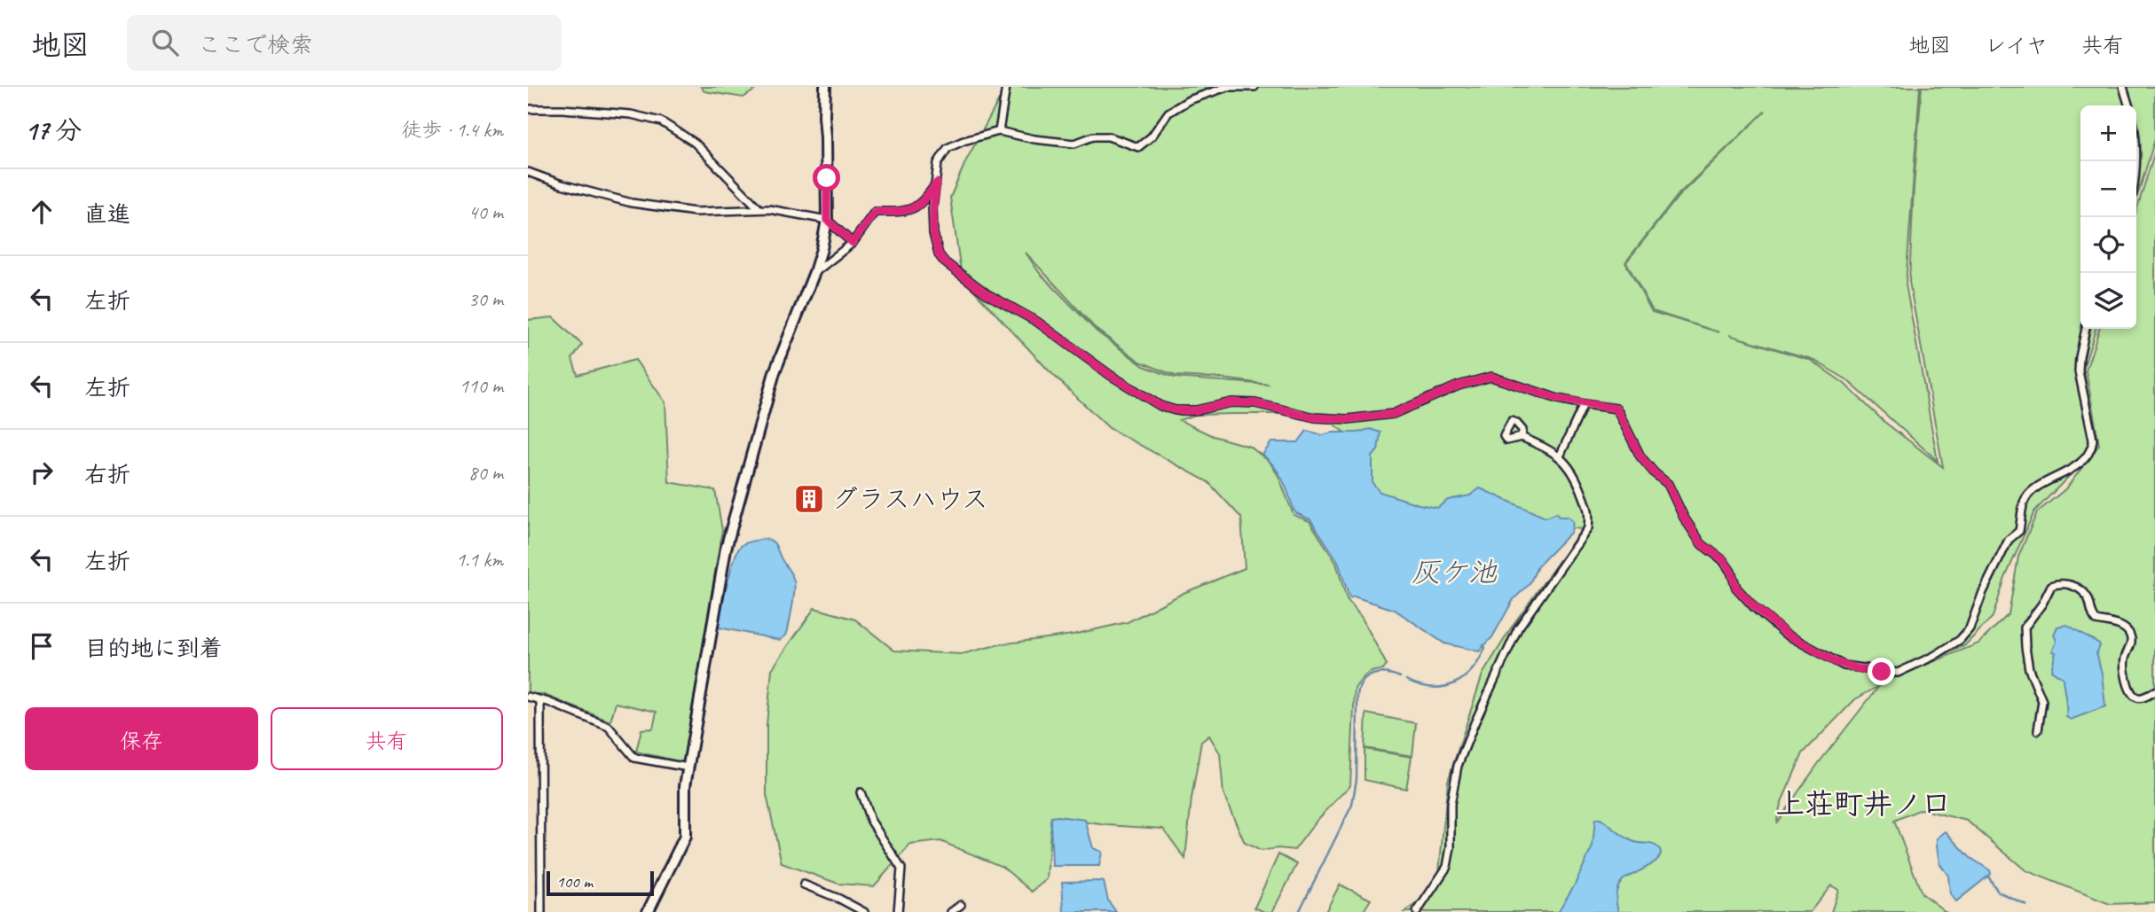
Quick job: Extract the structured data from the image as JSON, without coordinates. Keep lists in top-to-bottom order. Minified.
{"districts":["上荘町井ノ口"],"water":["灰ケ池"],"places":{"building":["グラスハウス"]},"scale_bar":"100 m","page":{"header":"地図","search":"ここで検索","nav":["地図","レイヤ","共有"],"heading":["17 分","徒歩 · 1.4 km"],"map_buttons":["+","−"],"list":[["直進","40 m"],["左折","30 m"],["左折","110 m"],["右折","80 m"],["左折","1.1 km"],"目的地に到着"],"buttons":["保存","共有"],"scale":"100 m"}}
